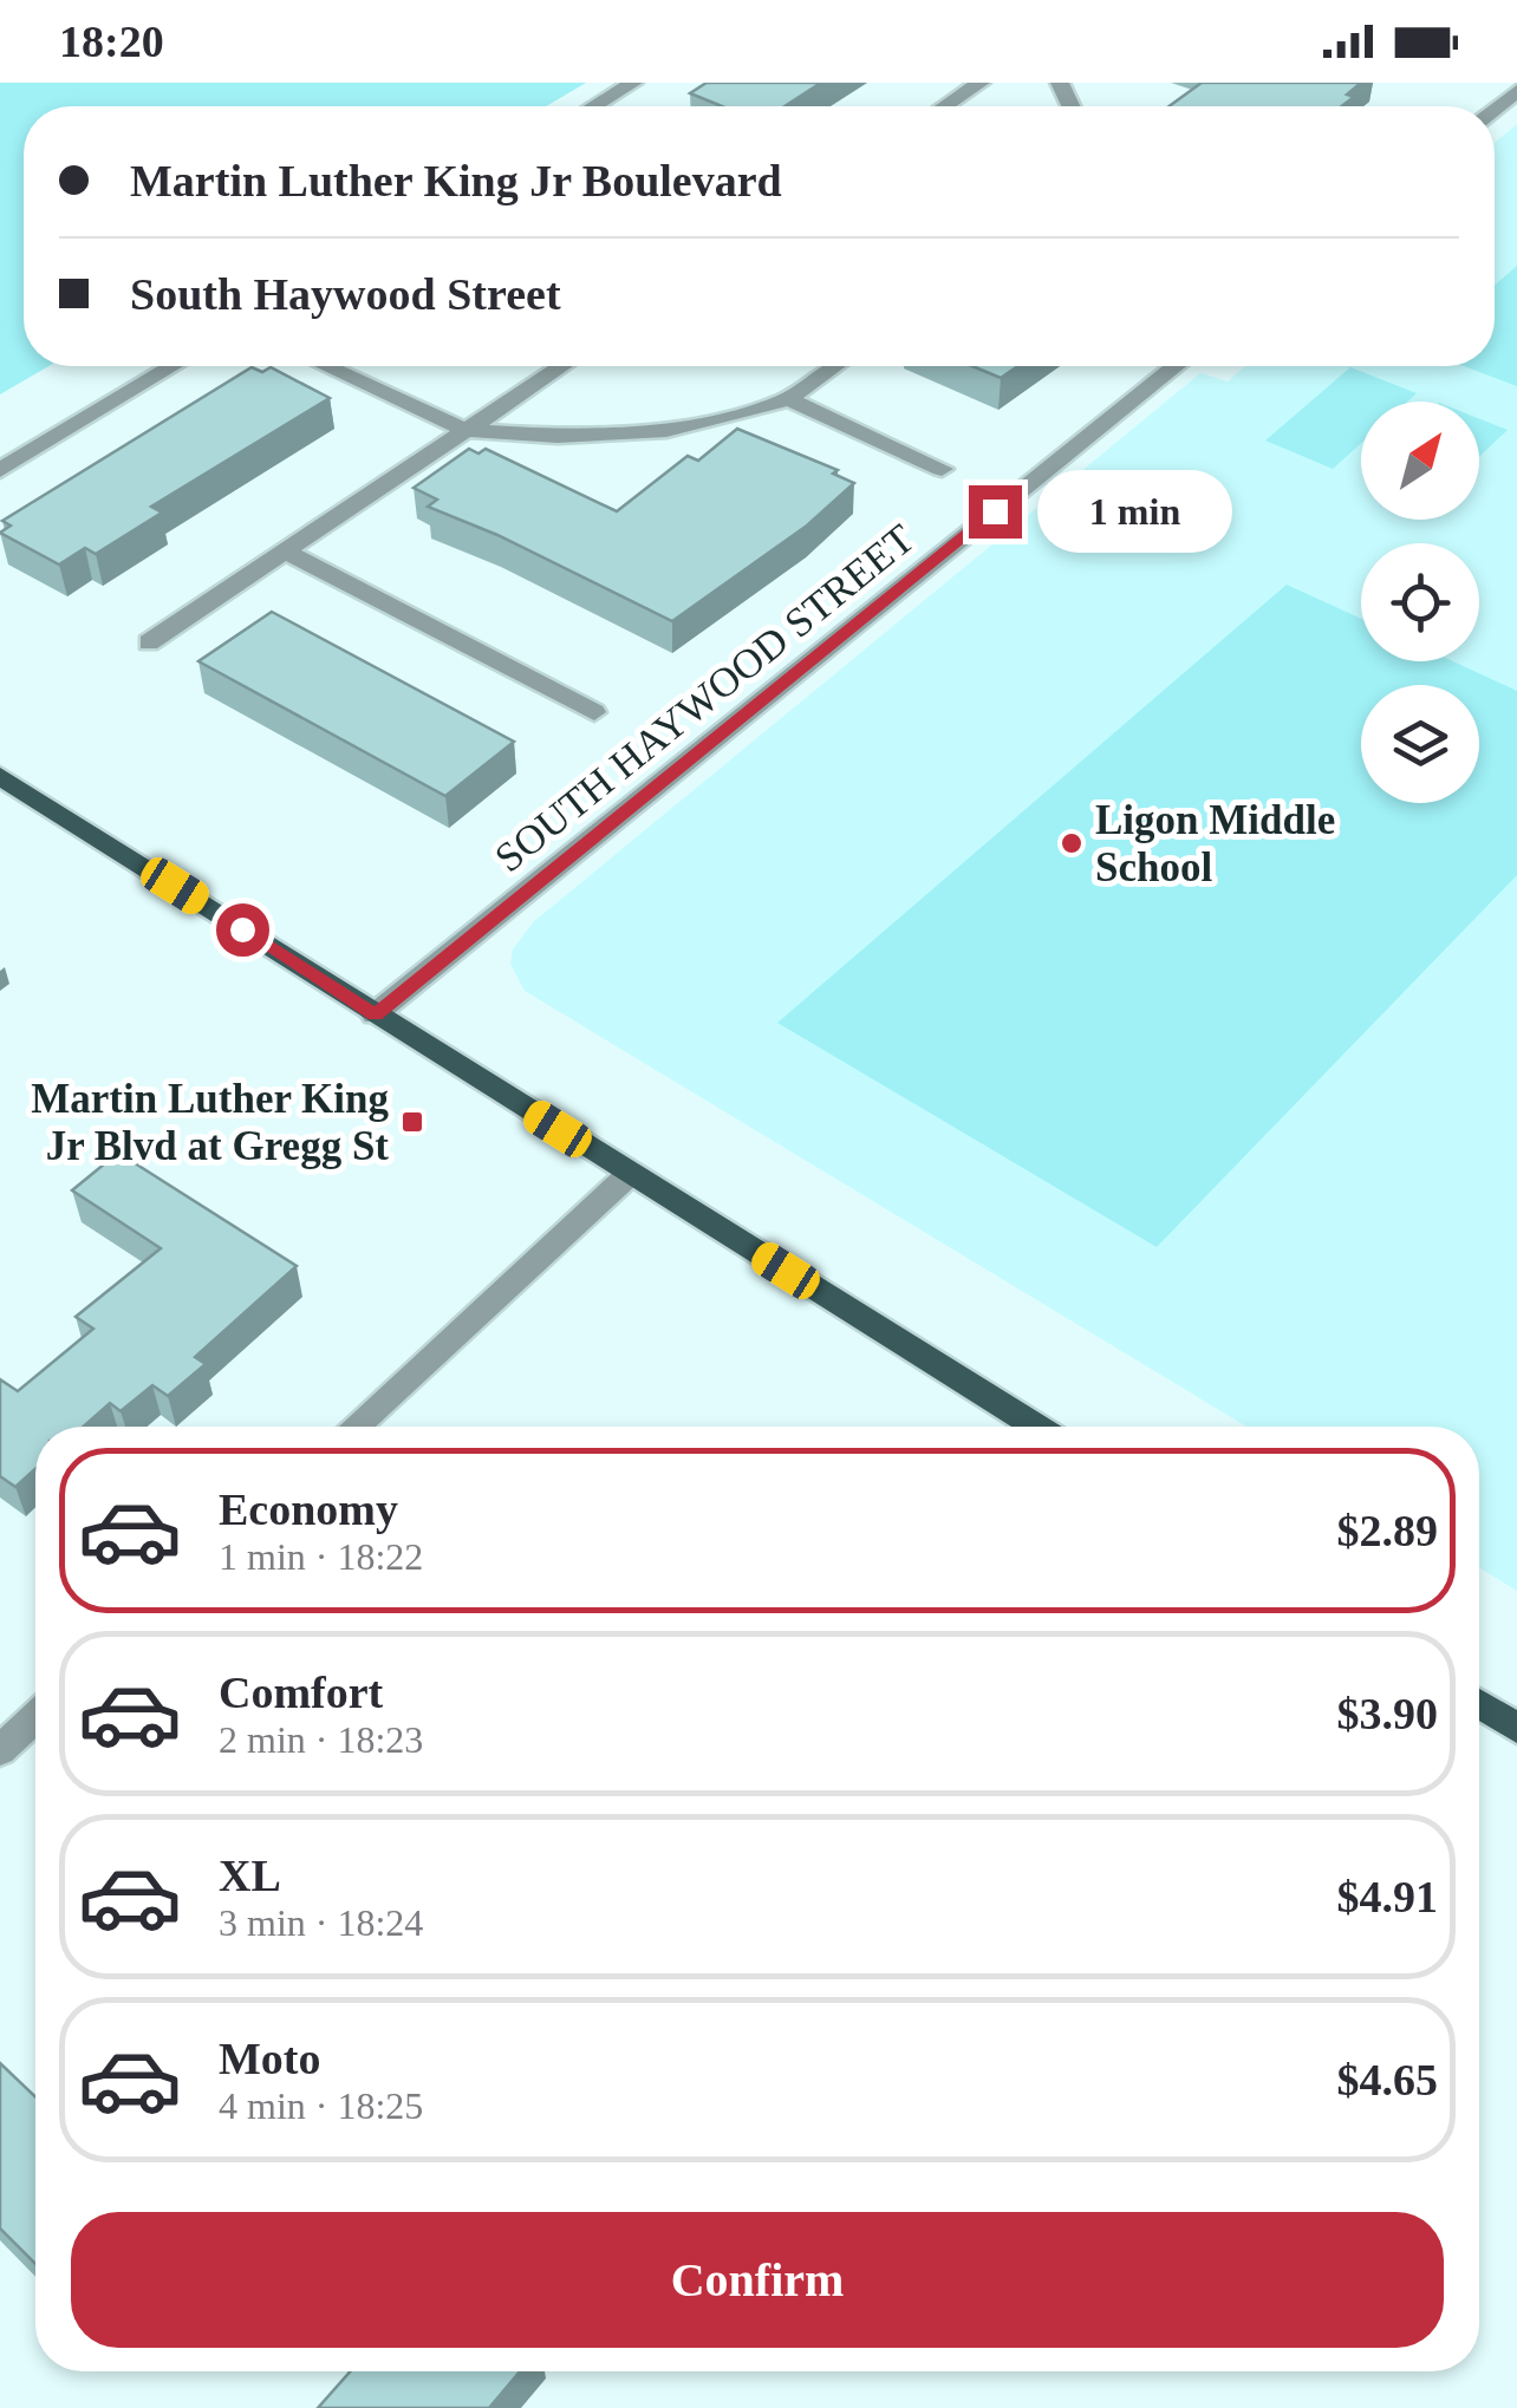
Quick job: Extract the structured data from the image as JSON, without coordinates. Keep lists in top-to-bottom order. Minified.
{"streets":{"street":["SOUTH HAYWOOD STREET"]},"places":{"other":["Ligon Middle School"],"transit":["Martin Luther King Jr Blvd at Gregg St"]},"north":"top right","page":{"status":"18:20","banner":["Martin Luther King Jr Boulevard","South Haywood Street"],"bubble":"1 min","list":[{"name":"Economy","note":"1 min · 18:22","value":"$2.89"},{"name":"Comfort","note":"2 min · 18:23","value":"$3.90"},{"name":"XL","note":"3 min · 18:24","value":"$4.91"},{"name":"Moto","note":"4 min · 18:25","value":"$4.65"}],"buttons":"Confirm"}}
